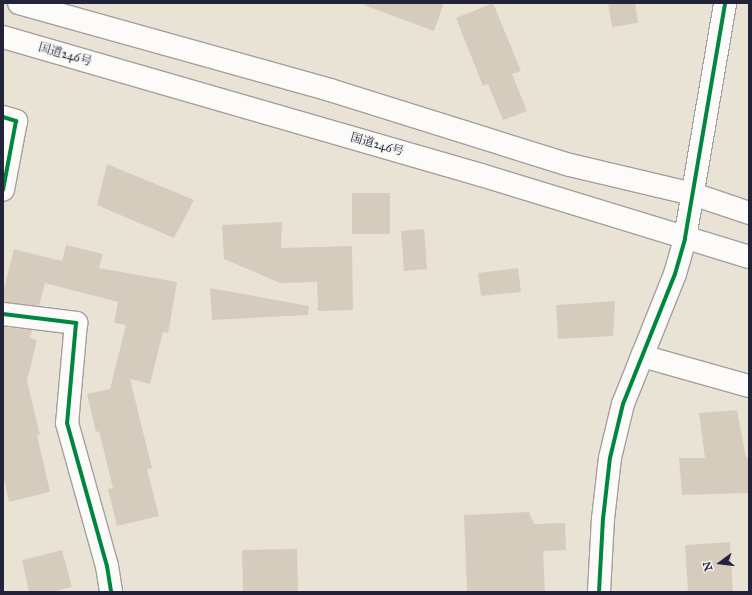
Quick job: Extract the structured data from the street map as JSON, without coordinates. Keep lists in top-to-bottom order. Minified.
{"streets":{"main road":["国道246号"]},"north":"left"}
